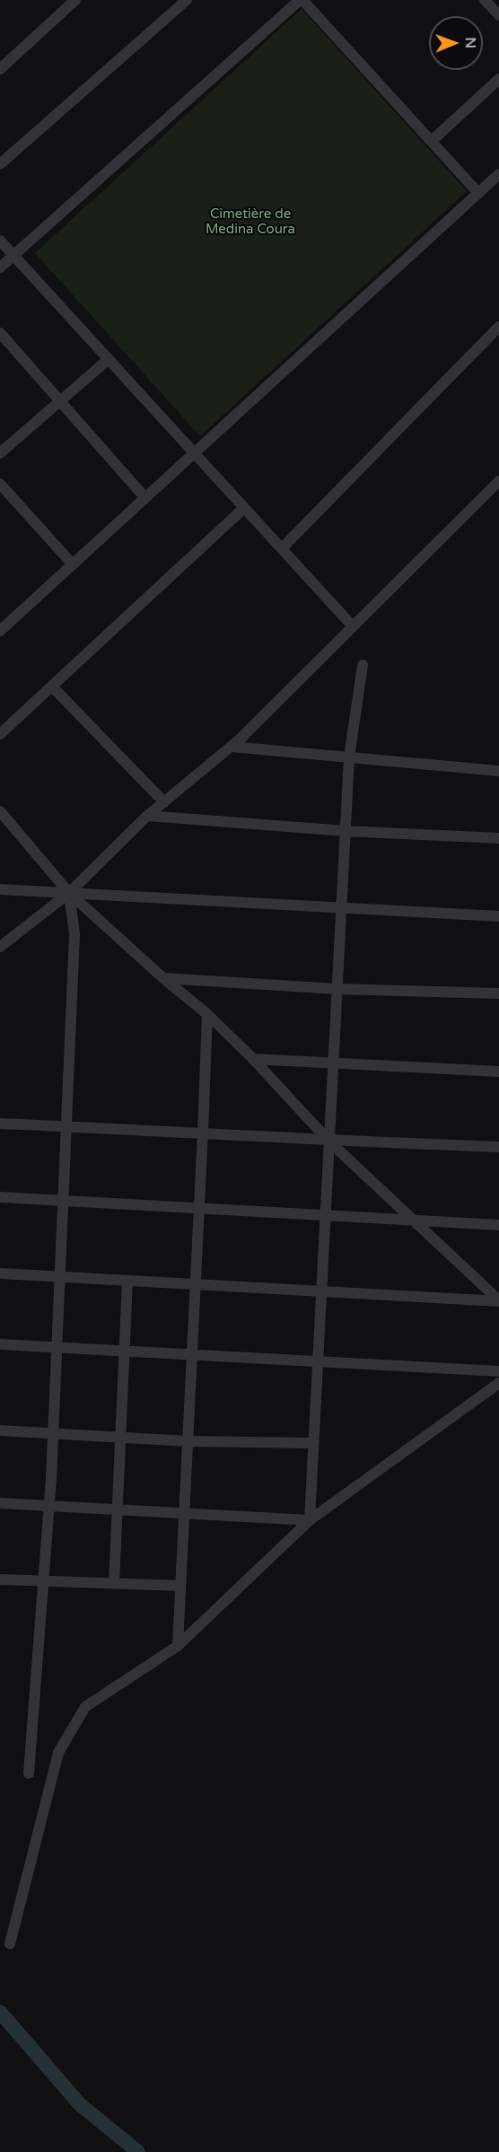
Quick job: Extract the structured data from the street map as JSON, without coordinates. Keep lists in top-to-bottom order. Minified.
{"parks":["Cimetière de Medina Coura"],"north":"right"}
